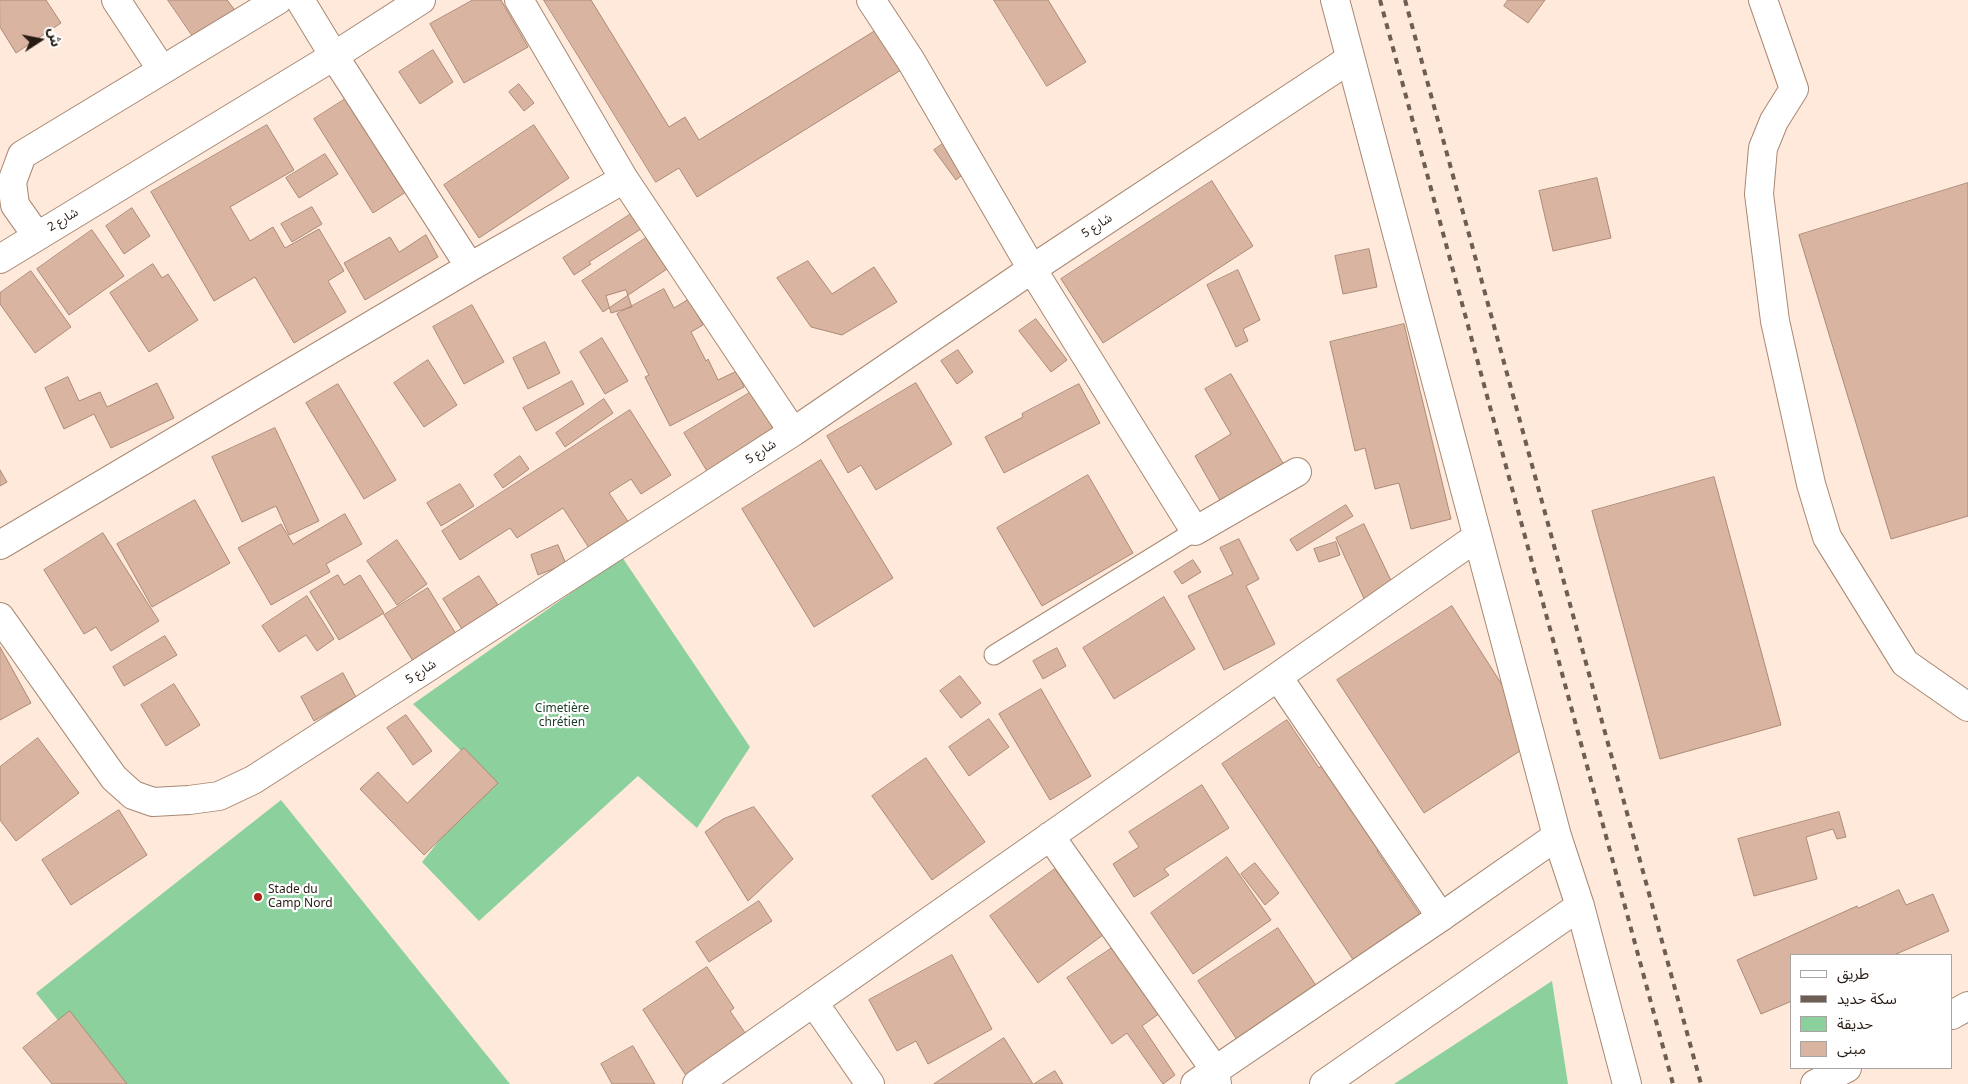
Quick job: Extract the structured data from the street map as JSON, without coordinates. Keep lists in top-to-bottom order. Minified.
{"streets":{"main road":["شارع 2","شارع 5"]},"parks":["Cimetière chrétien"],"places":["Stade du Camp Nord"],"legend":["طريق","سكة حديد","حديقة","مبنى"],"north":"right"}
